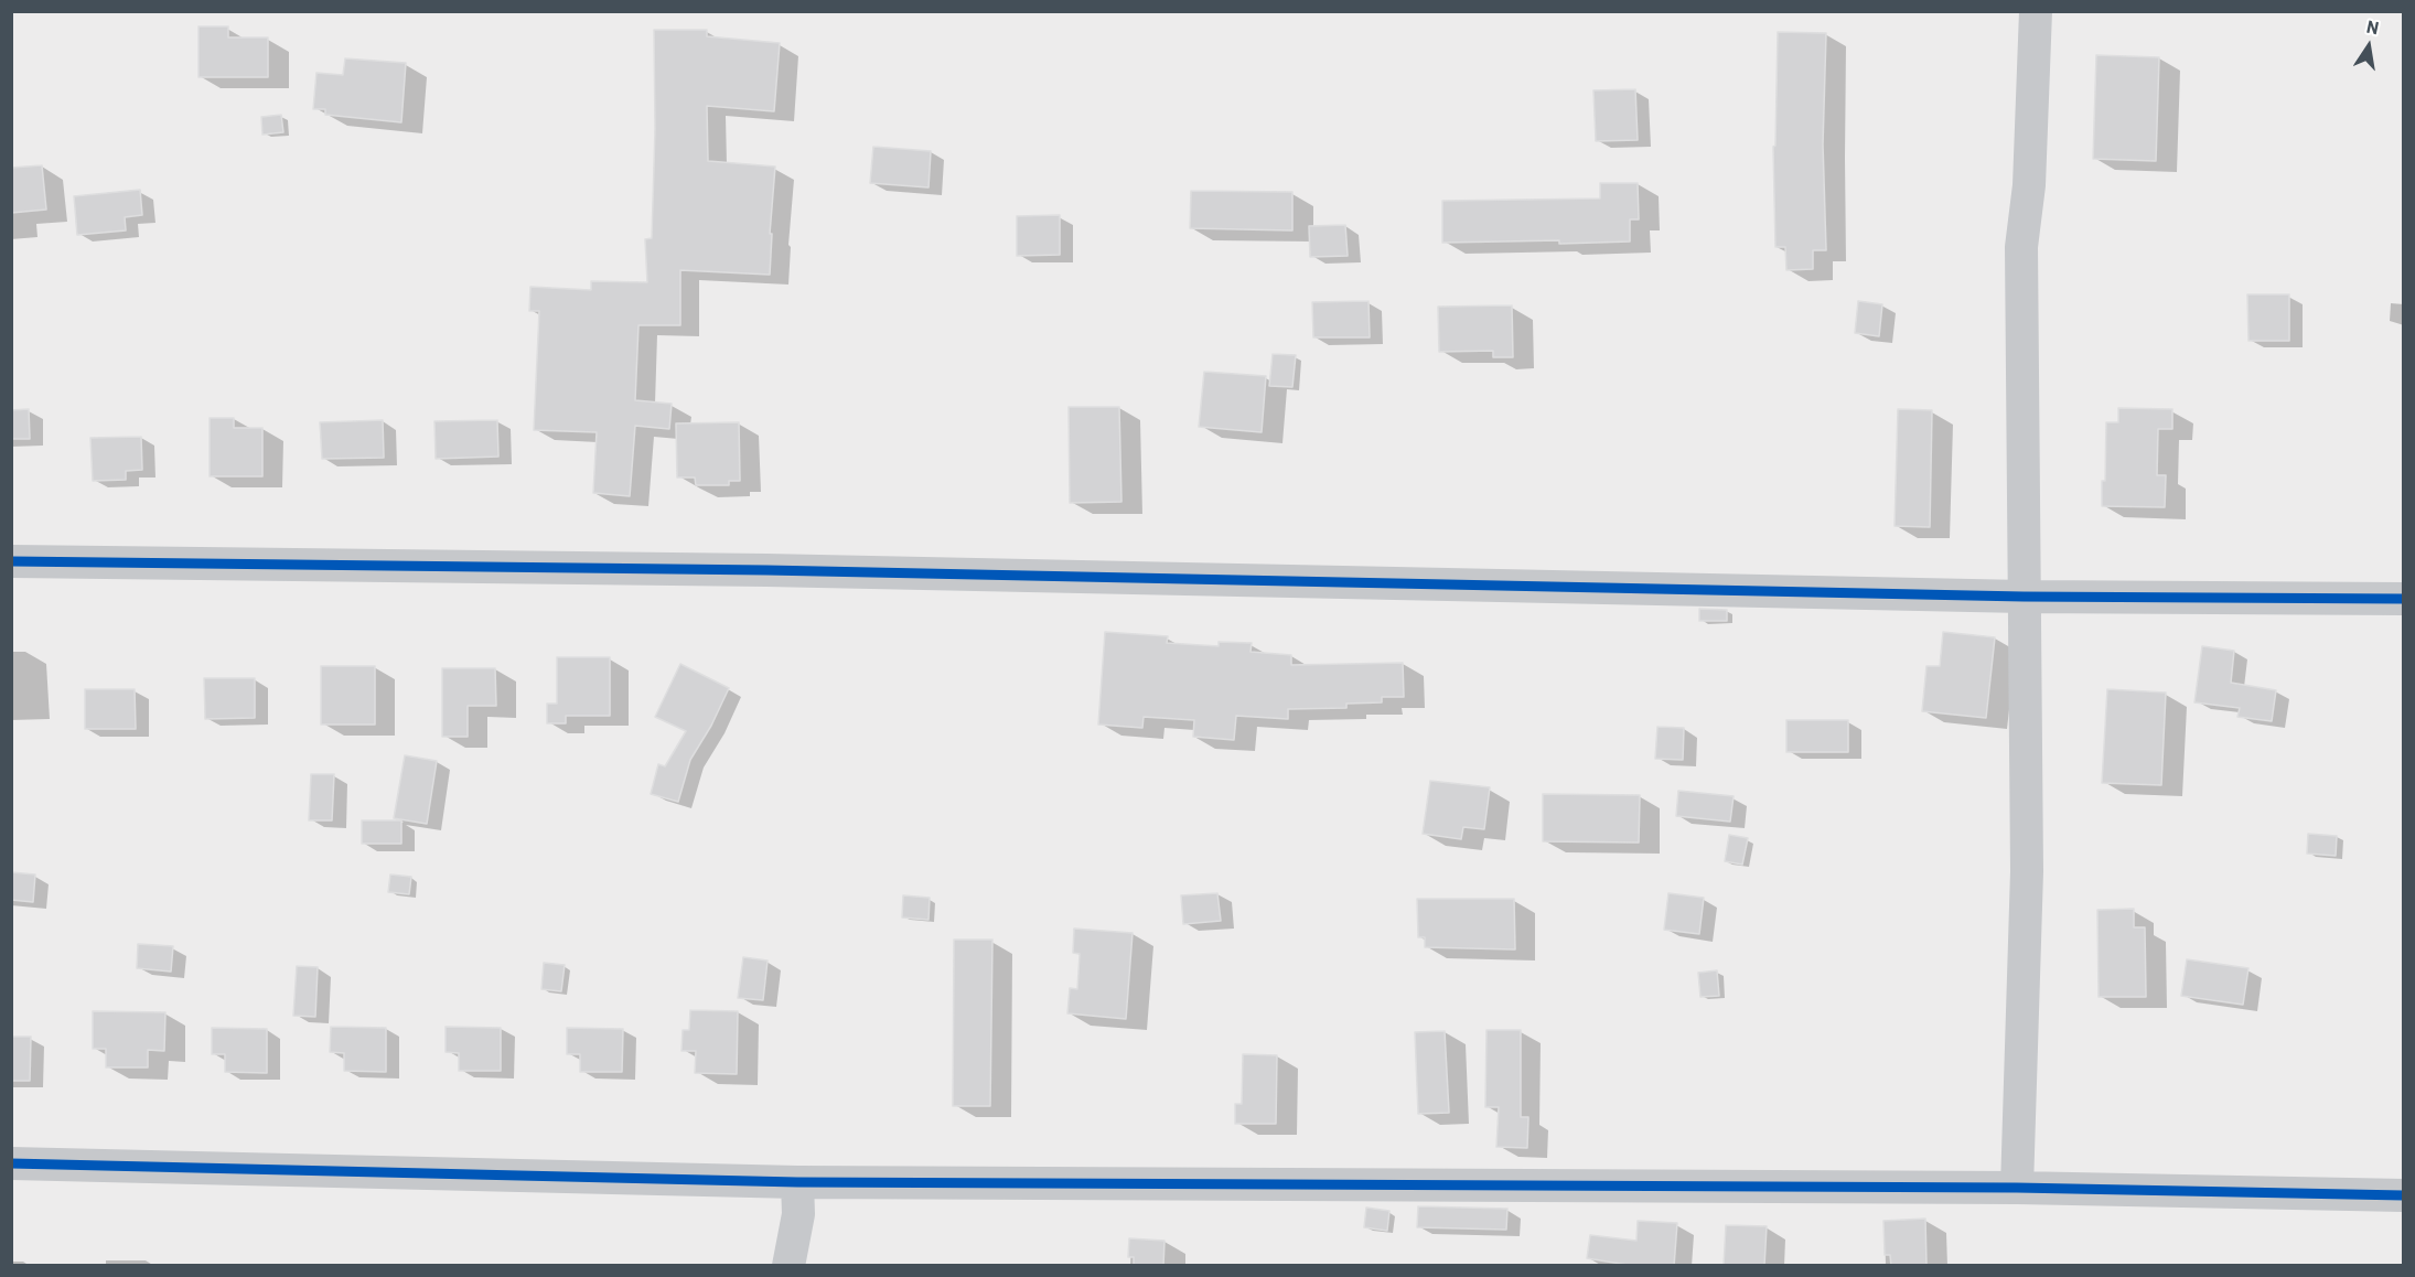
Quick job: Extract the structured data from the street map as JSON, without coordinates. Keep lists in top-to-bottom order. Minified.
{"north":"top"}
